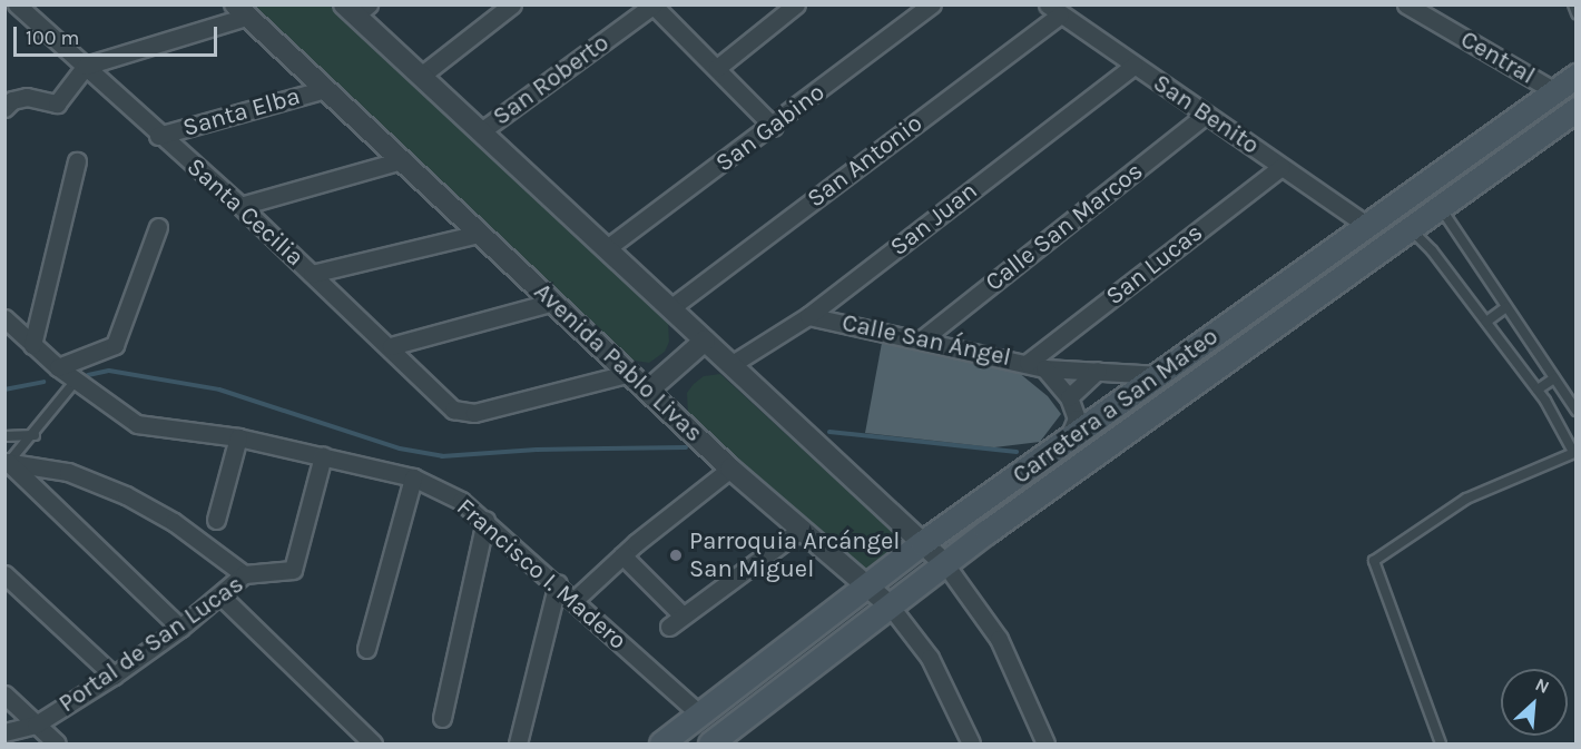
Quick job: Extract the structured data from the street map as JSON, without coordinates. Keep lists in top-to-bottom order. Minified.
{"streets":{"main road":["Carretera a San Mateo"],"street":["Central","San Roberto","Santa Elba","San Benito","San Gabino","San Antonio","Santa Cecilia","San Juan","Calle San Marcos","San Lucas","Calle San Ángel","Avenida Pablo Livas","Francisco I. Madero","Portal de San Lucas"]},"crossings":[["Central","Carretera a San Mateo"],["Santa Elba","Santa Cecilia"],["Santa Elba","Avenida Pablo Livas"],["San Benito","San Antonio"],["San Benito","San Juan"],["San Benito","Calle San Marcos"],["San Benito","San Lucas"],["San Benito","Carretera a San Mateo"],["Santa Cecilia","Avenida Pablo Livas"],["San Juan","Calle San Ángel"],["Calle San Marcos","Calle San Ángel"],["San Lucas","Calle San Ángel"],["Calle San Ángel","Carretera a San Mateo"],["Avenida Pablo Livas","Carretera a San Mateo"],["Carretera a San Mateo","Francisco I. Madero"],["Francisco I. Madero","Portal de San Lucas"]],"places":["Parroquia Arcángel San Miguel"],"scale_bar":"100 m","north":"top right"}
